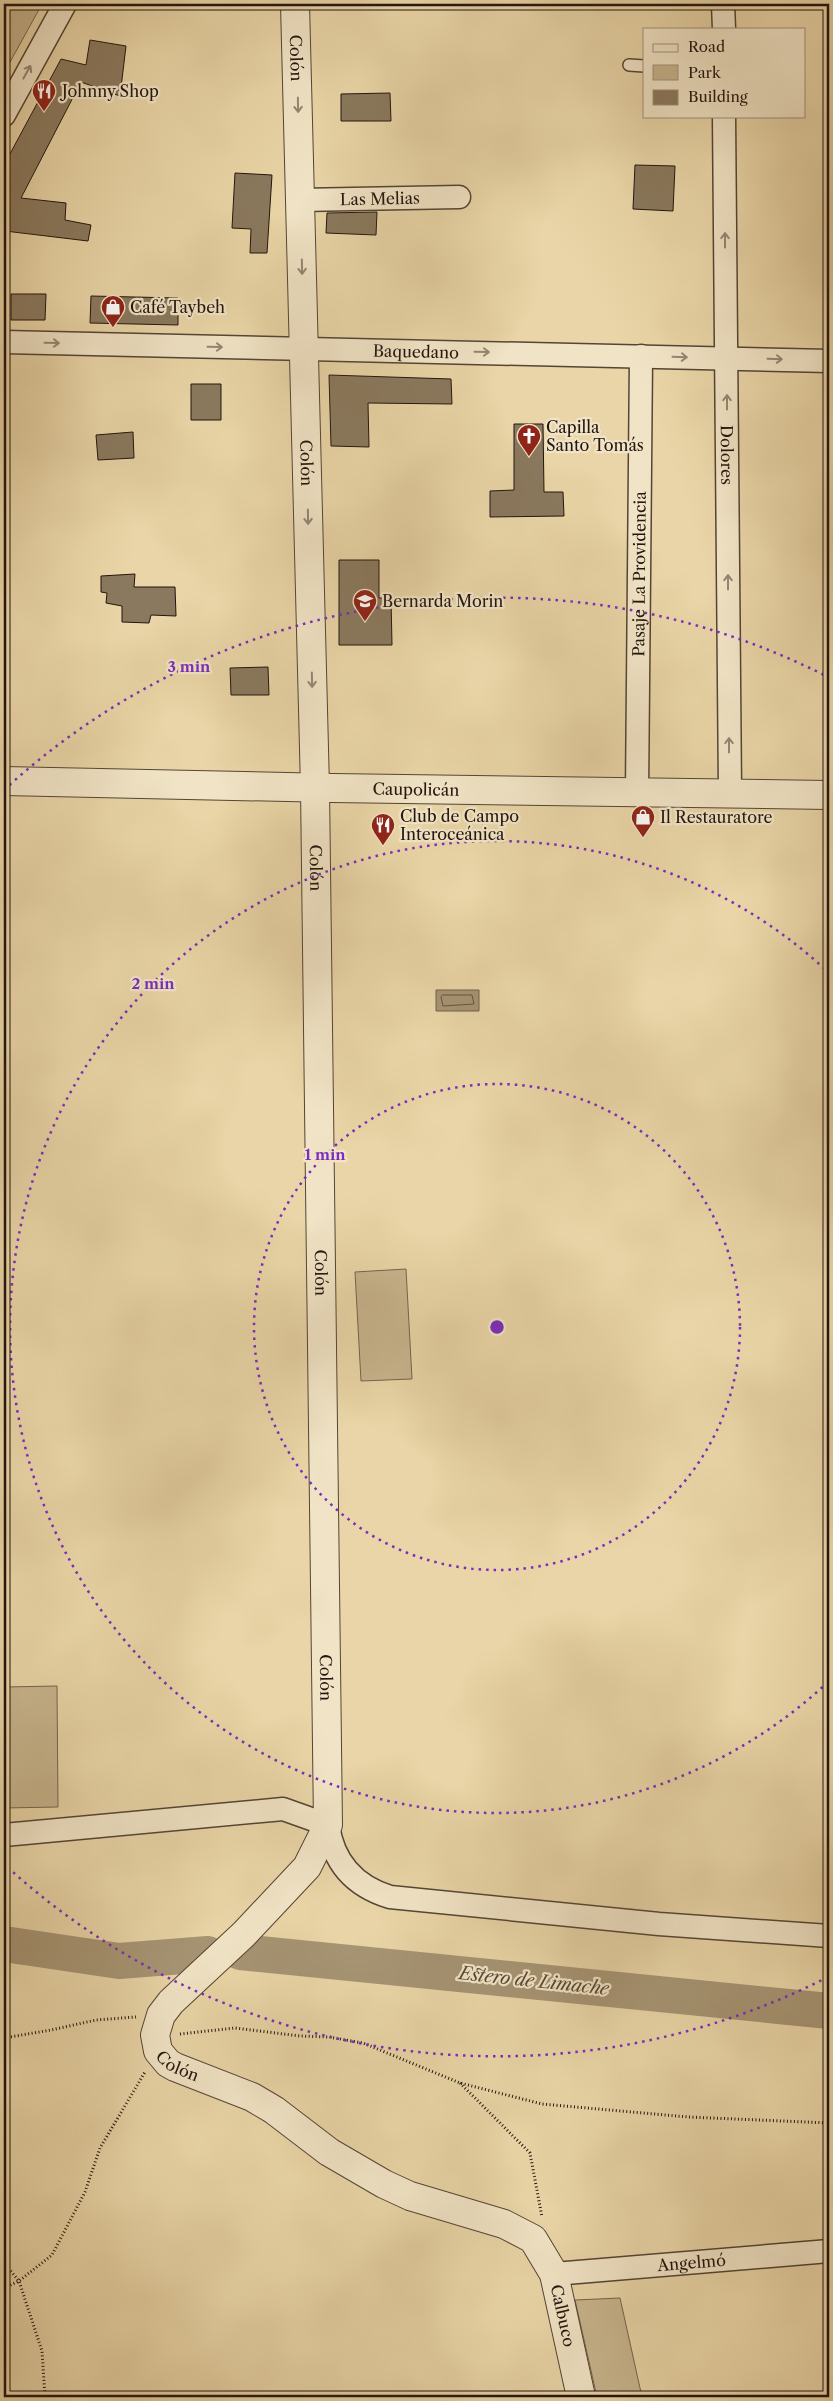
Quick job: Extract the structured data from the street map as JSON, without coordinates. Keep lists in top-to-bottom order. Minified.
{"streets":{"street":["Colón","Las Melias","Baquedano","Dolores","Pasaje La Providencia","Caupolicán","Angelmó","Calbuco"]},"crossings":[["Colón","Las Melias"],["Colón","Baquedano"],["Colón","Caupolicán"],["Colón","Calbuco"],["Baquedano","Dolores"],["Baquedano","Pasaje La Providencia"],["Dolores","Caupolicán"],["Pasaje La Providencia","Caupolicán"],["Angelmó","Calbuco"]],"one_way":["Baquedano","Dolores"],"water":["Estero de Limache"],"places":{"restaurant":["Johnny Shop","Club de Campo Interoceánica"],"shop":["Café Taybeh","Il Restauratore"],"church":["Capilla Santo Tomás"],"school or university":["Bernarda Morin"]},"legend":["Road","Park","Building"],"rings":["3 min","2 min","1 min"]}
